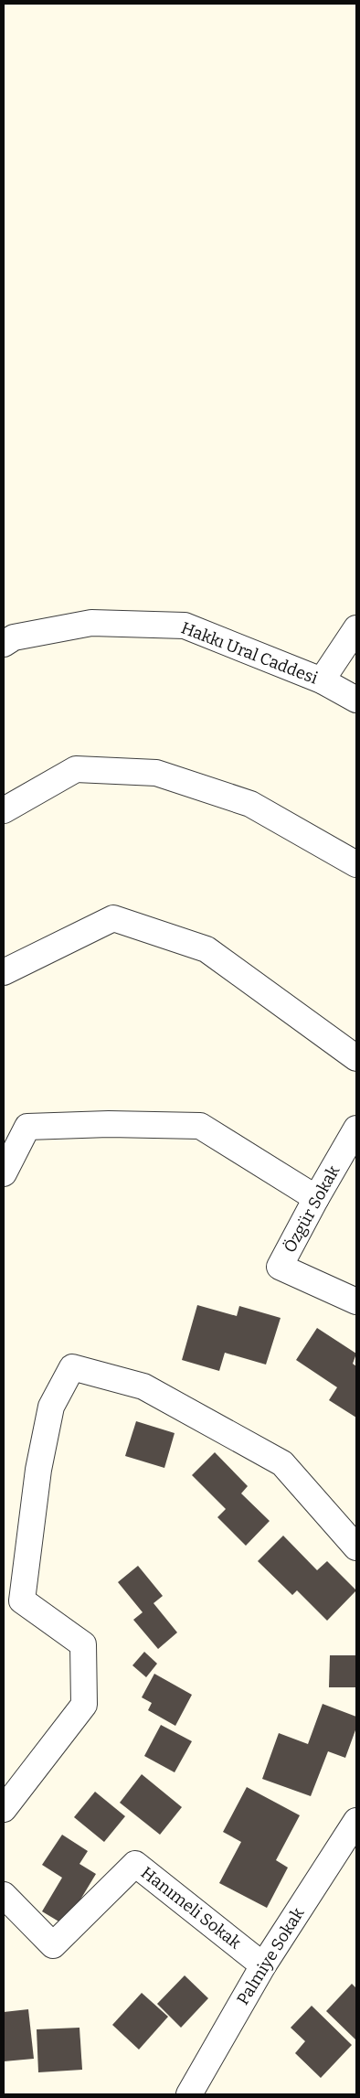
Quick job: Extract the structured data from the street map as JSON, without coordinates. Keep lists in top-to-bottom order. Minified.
{"streets":{"street":["Hakkı Ural Caddesi","Özgür Sokak","Hanımeli Sokak","Palmiye Sokak"]},"crossings":[["Hanımeli Sokak","Palmiye Sokak"]]}
